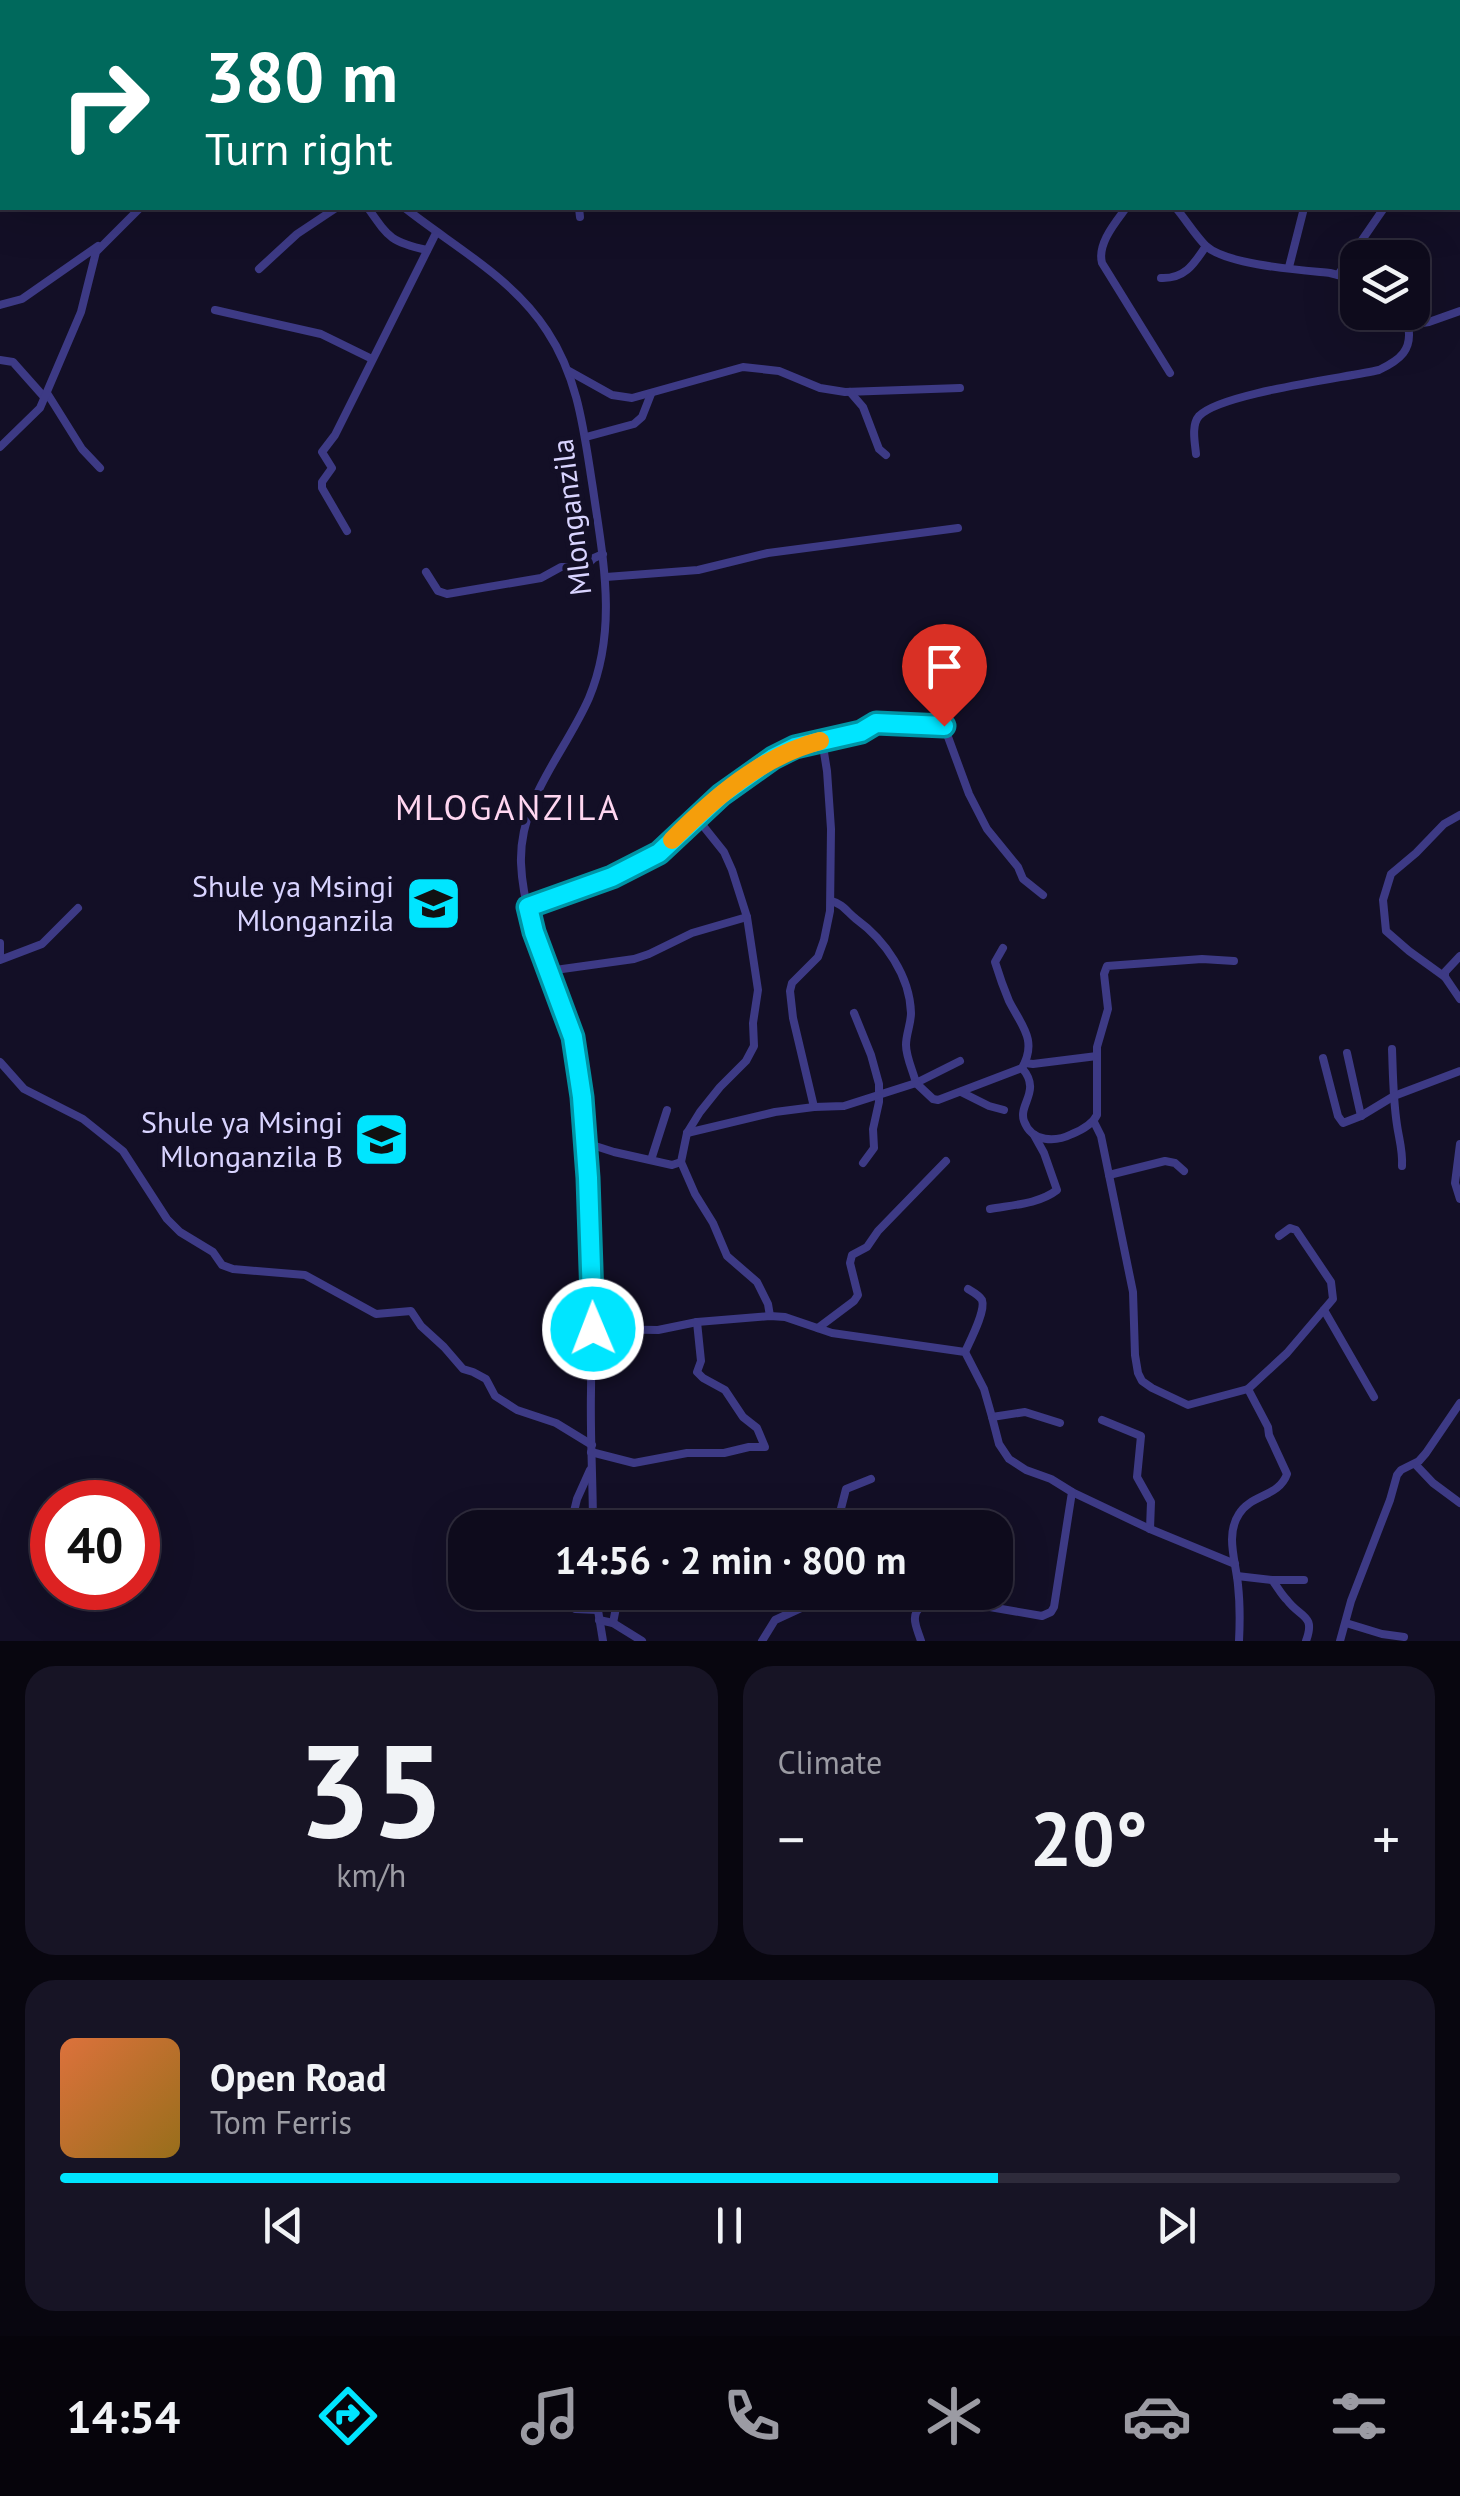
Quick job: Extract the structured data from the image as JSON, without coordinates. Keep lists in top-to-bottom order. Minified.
{"streets":{"street":["Mlonganzila"]},"districts":["MLOGANZILA"],"places":{"school or university":["Shule ya Msingi Mlonganzila","Shule ya Msingi Mlonganzila B"]},"page":{"turn":["380 m","Turn right"],"limit":"40","trip":"14:56 · 2 min · 800 m","tile":[["35","km/h"],"Climate"],"heat":["−","20°","+"],"song":["Open Road","Tom Ferris"],"tabs":"14:54"}}
